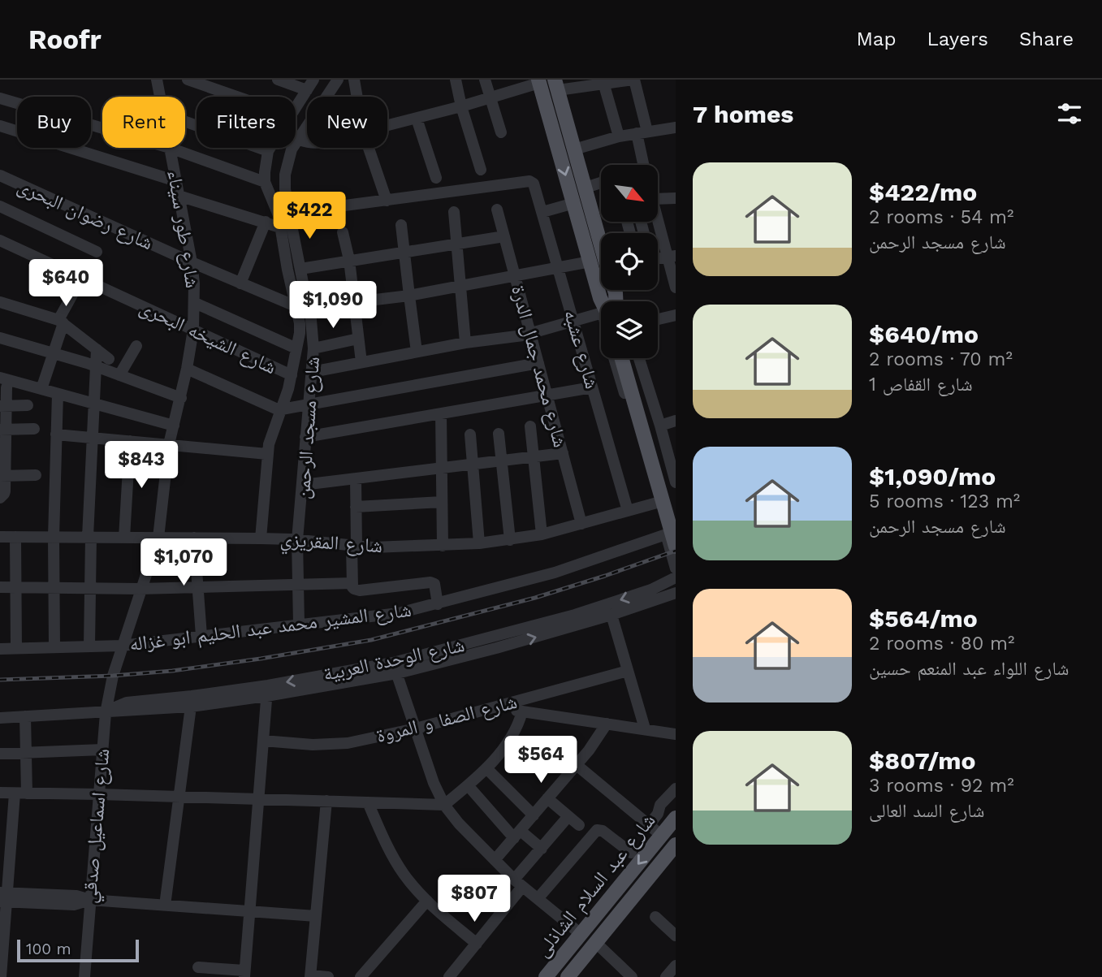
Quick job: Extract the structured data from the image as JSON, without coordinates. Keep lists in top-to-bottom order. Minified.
{"streets":{"main road":["شارع عبد السلام الشاذلى"],"street":["شارع رضوان البحرى","شارع طور سيناء","شارع الشيخه البحرى","شارع عشبه","شارع محمد جمال الدرة","شارع مسجد الرحمن","شارع المقريزي","شارع المشير محمد عبد الحليم ابو غزاله","شارع الوحدة العربية","شارع الصفا و المروة","شارع اسماعيل صدقي"]},"crossings":[["شارع رضوان البحرى","شارع طور سيناء"],["شارع رضوان البحرى","شارع مسجد الرحمن"],["شارع طور سيناء","شارع الشيخه البحرى"],["شارع طور سيناء","شارع المقريزي"],["شارع طور سيناء","شارع المشير محمد عبد الحليم ابو غزاله"],["شارع طور سيناء","شارع اسماعيل صدقي"],["شارع الشيخه البحرى","شارع مسجد الرحمن"],["شارع عشبه","شارع المقريزي"],["شارع محمد جمال الدرة","شارع المقريزي"],["شارع مسجد الرحمن","شارع المقريزي"],["شارع مسجد الرحمن","شارع المشير محمد عبد الحليم ابو غزاله"],["شارع الوحدة العربية","شارع اسماعيل صدقي"]],"scale_bar":"100 m","north":"bottom right","page":{"header":"Roofr","nav":["Map","Layers","Share"],"heading":"7 homes","chip":["Buy","Rent","Filters","New"],"list":[{"name":"$422/mo","note":"2 rooms · 54 m² · شارع مسجد الرحمن"},{"name":"$640/mo","note":"2 rooms · 70 m² · شارع القفاص 1"},{"name":"$1,090/mo","note":"5 rooms · 123 m² · شارع مسجد الرحمن"},{"name":"$564/mo","note":"2 rooms · 80 m² · شارع اللواء عبد المنعم حسين"},{"name":"$807/mo","note":"3 rooms · 92 m² · شارع السد العالى"}],"price":["$422","$640","$1,090","$843","$1,070","$564","$807"],"scale":"100 m"}}
